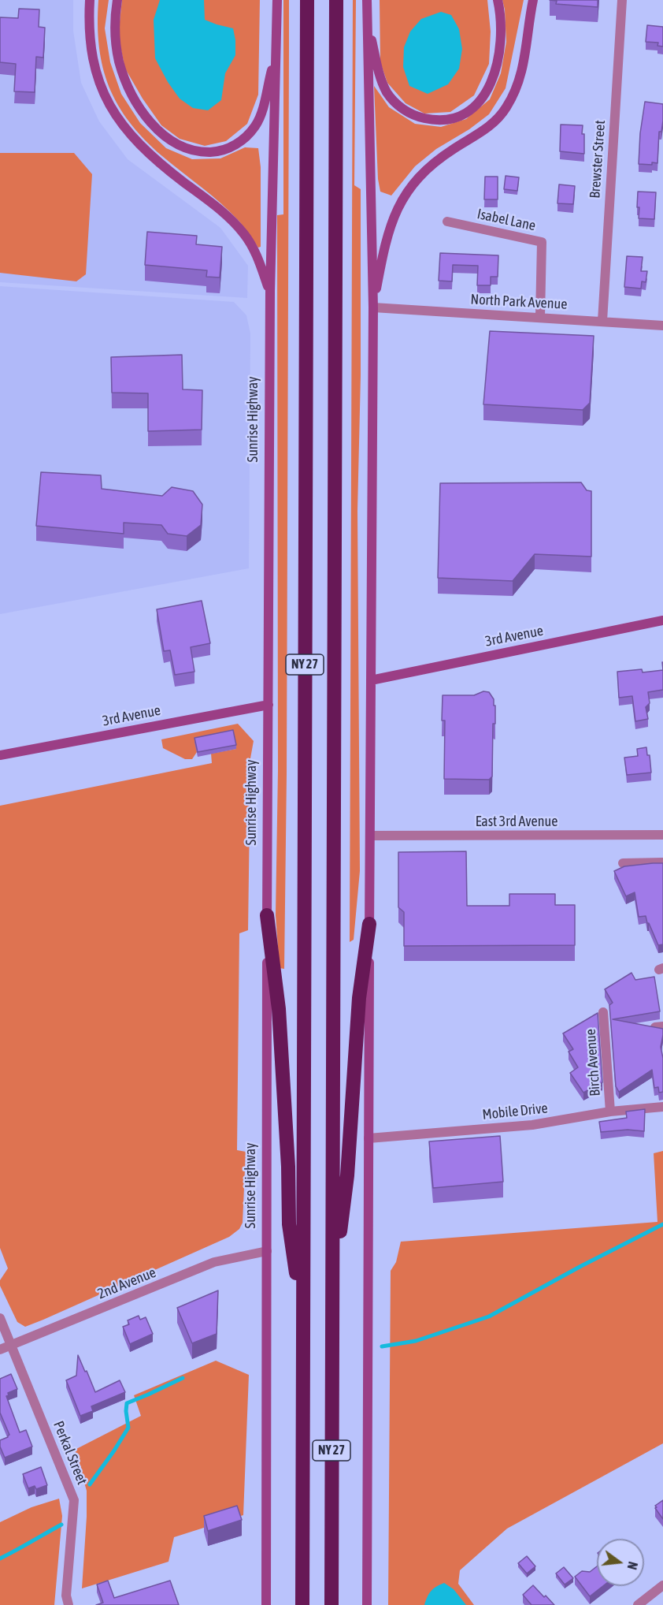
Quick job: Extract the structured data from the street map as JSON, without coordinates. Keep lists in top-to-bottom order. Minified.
{"streets":{"highway":["NY 27"],"main road":["Sunrise Highway","3rd Avenue"],"street":["Brewster Street","Isabel Lane","North Park Avenue","East 3rd Avenue","Birch Avenue","Mobile Drive","2nd Avenue","Perkal Street"]},"crossings":[["Brewster Street","North Park Avenue"],["Isabel Lane","North Park Avenue"],["Sunrise Highway","3rd Avenue"],["Sunrise Highway","2nd Avenue"],["Birch Avenue","Mobile Drive"],["2nd Avenue","Perkal Street"]],"north":"right"}
